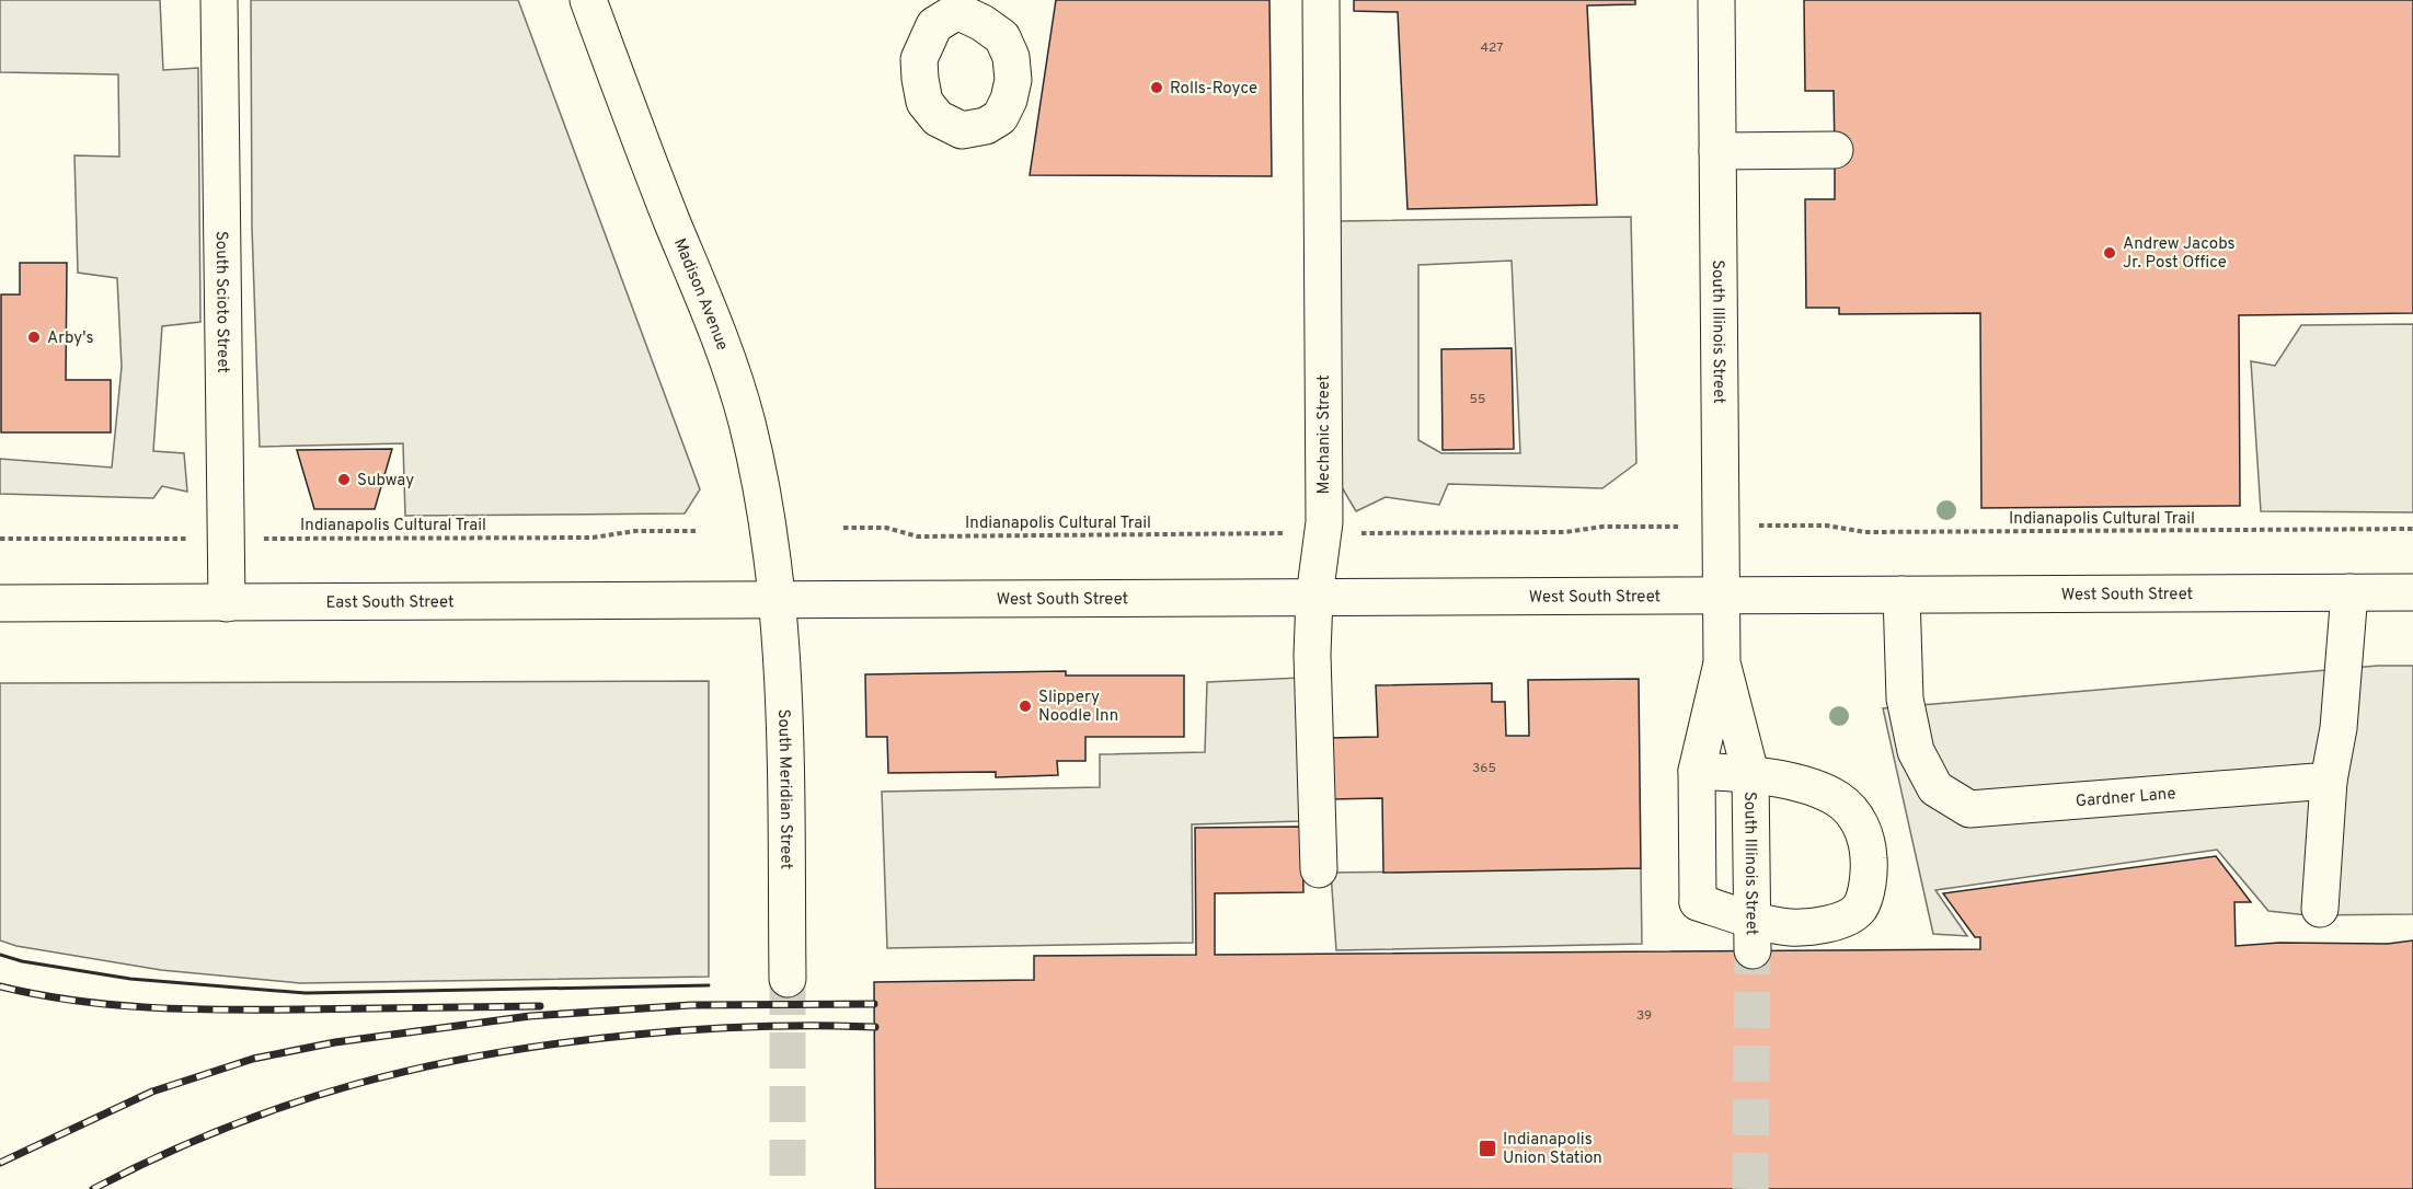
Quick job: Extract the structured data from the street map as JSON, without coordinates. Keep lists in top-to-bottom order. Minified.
{"streets":{"main road":["Madison Avenue","South Scioto Street","South Illinois Street","Mechanic Street","West South Street","East South Street","South Meridian Street","Gardner Lane"],"path":["Indianapolis Cultural Trail"]},"crossings":[["Madison Avenue","West South Street"],["Madison Avenue","East South Street"],["Madison Avenue","South Meridian Street"],["South Scioto Street","East South Street"],["South Illinois Street","West South Street"],["Mechanic Street","West South Street"],["West South Street","East South Street"],["West South Street","South Meridian Street"],["West South Street","Gardner Lane"],["East South Street","South Meridian Street"]],"places":{"other":["Rolls-Royce","Andrew Jacobs Jr. Post Office","Arby's","Subway","Slippery Noodle Inn"],"transit":["Indianapolis Union Station"]},"house_numbers":["427","55","365","39"]}
